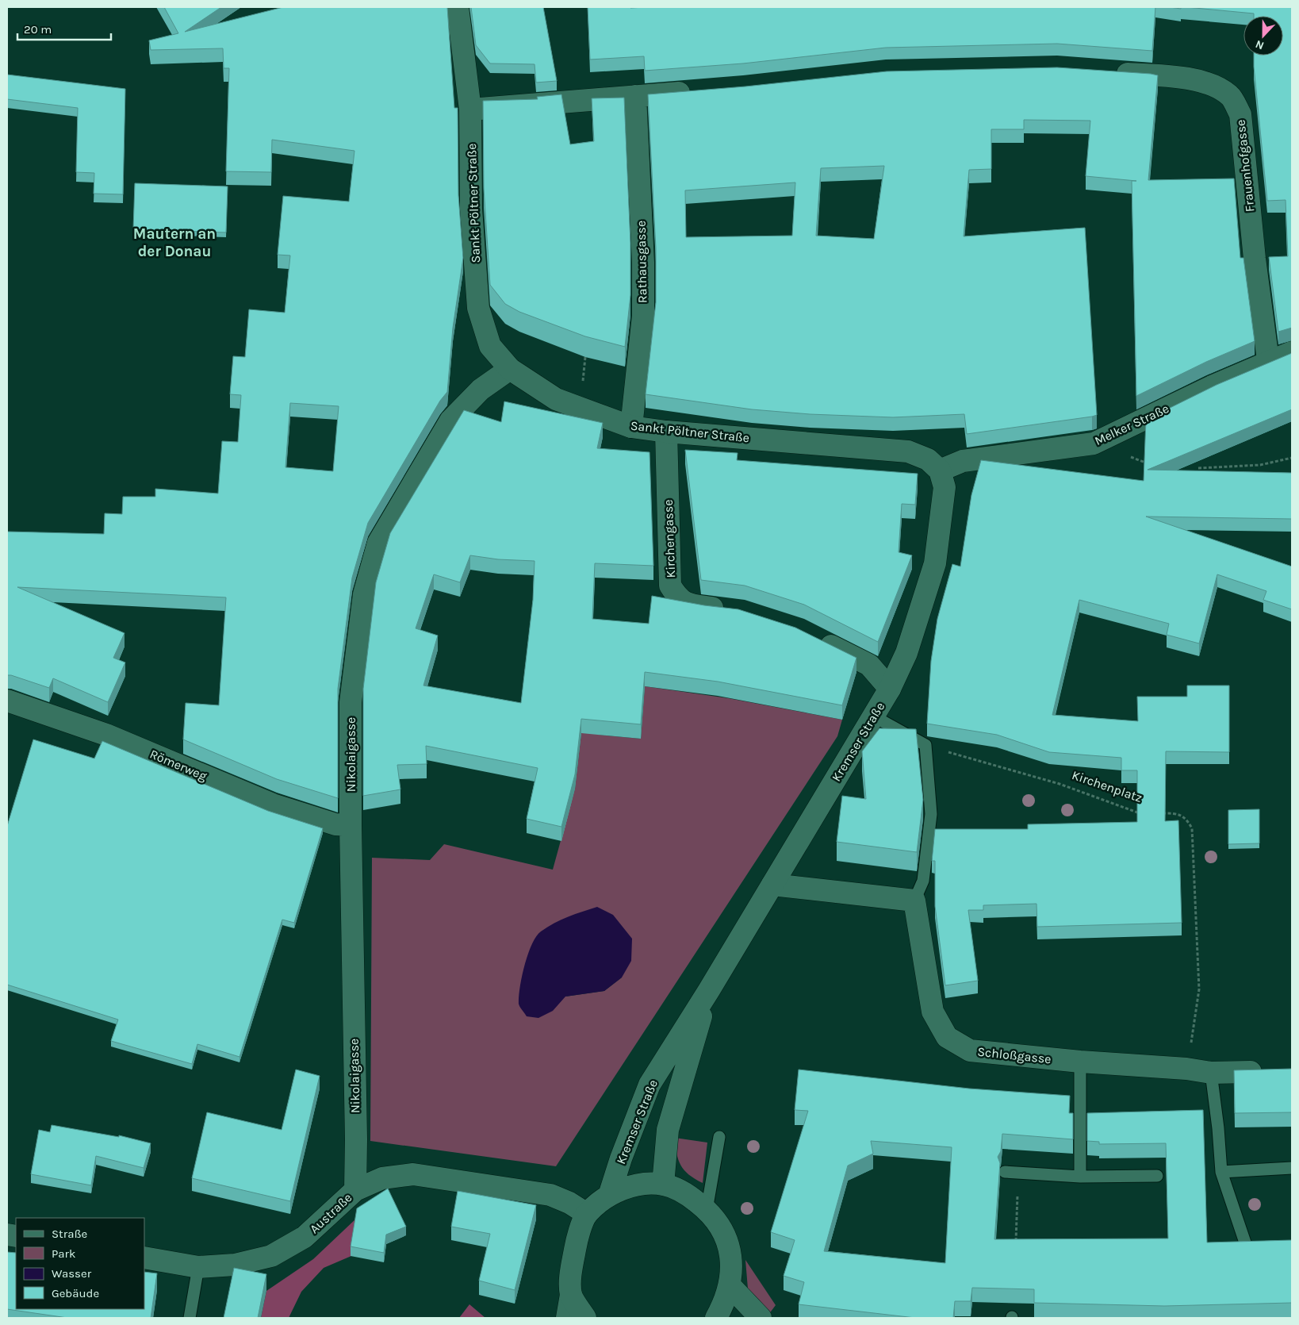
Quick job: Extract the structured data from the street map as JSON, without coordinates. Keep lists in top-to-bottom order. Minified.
{"streets":{"street":["Frauenhofgasse","Sankt Pöltner Straße","Rathausgasse","Melker Straße","Kirchengasse","Kremser Straße","Nikolaigasse","Römerweg","Schloßgasse","Austraße"],"path":["Kirchenplatz"]},"crossings":[["Frauenhofgasse","Melker Straße"],["Sankt Pöltner Straße","Rathausgasse"],["Sankt Pöltner Straße","Melker Straße"],["Sankt Pöltner Straße","Kirchengasse"],["Sankt Pöltner Straße","Kremser Straße"],["Sankt Pöltner Straße","Nikolaigasse"],["Melker Straße","Kremser Straße"],["Nikolaigasse","Römerweg"],["Nikolaigasse","Austraße"]],"districts":["Mautern an der Donau"],"legend":["Straße","Park","Wasser","Gebäude"],"scale_bar":"20 m","north":"bottom"}
